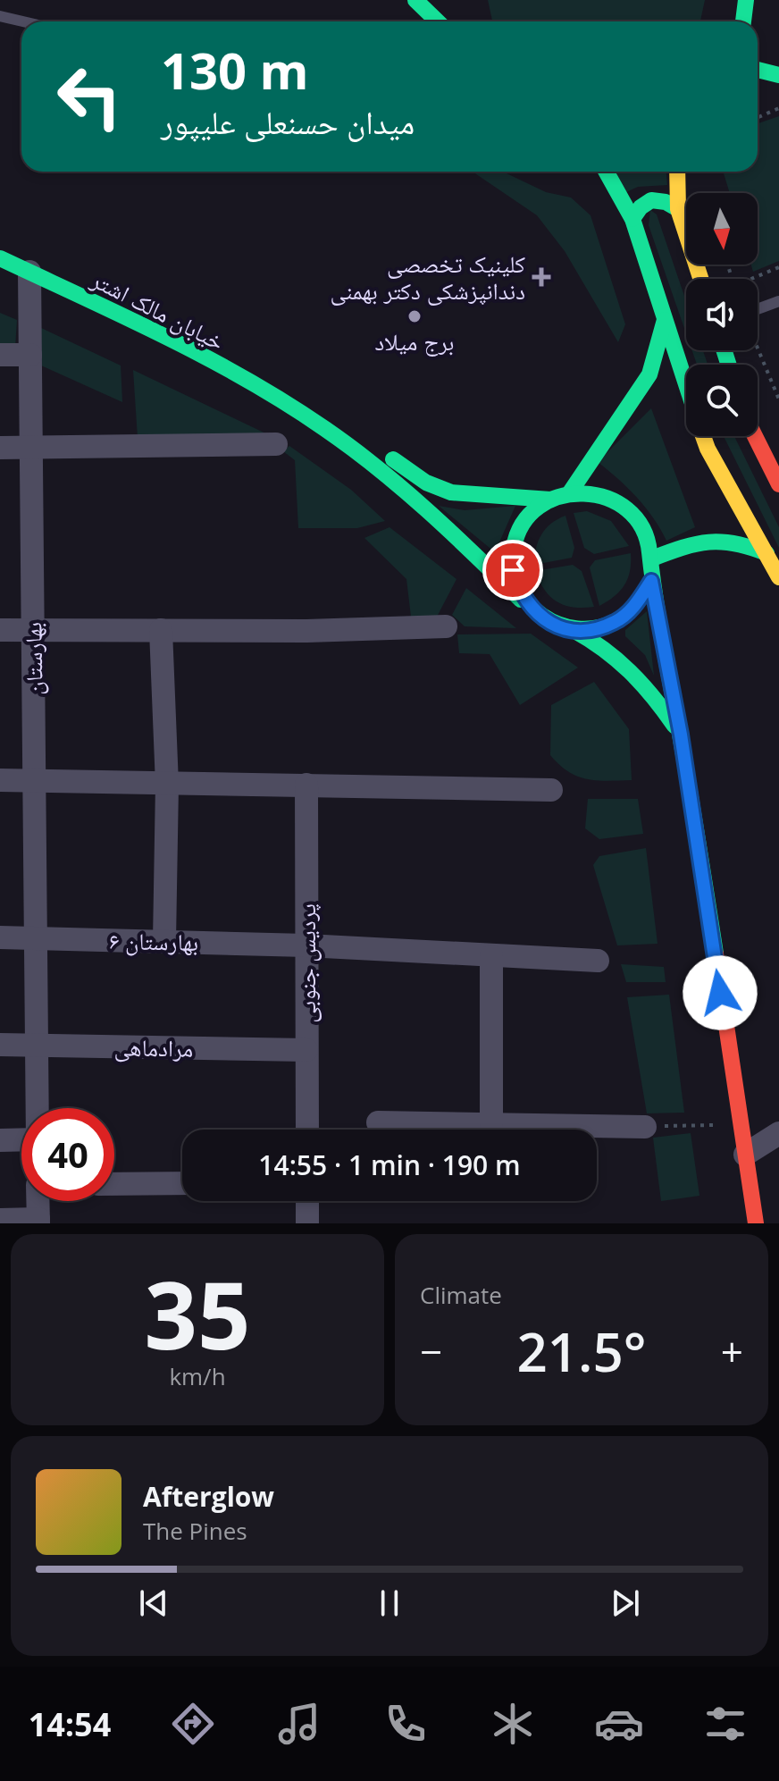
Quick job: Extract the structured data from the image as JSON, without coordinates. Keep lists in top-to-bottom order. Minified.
{"streets":{"main road":["خیابان مالک اشتر"],"street":["بهارستان","بهارستان ۶","پردیس جنوبی","مرادماهی"]},"crossings":[["خیابان مالک اشتر","بهارستان"],["بهارستان","بهارستان ۶"],["بهارستان","مرادماهی"],["بهارستان ۶","پردیس جنوبی"],["پردیس جنوبی","مرادماهی"]],"places":{"health":["کلینیک تخصصی دندانپزشکی دکتر بهمنی"],"other":["برج میلاد"]},"north":"bottom","page":{"turn":["130 m","میدان حسنعلی علیپور"],"limit":"40","trip":"14:55 · 1 min · 190 m","tile":[["35","km/h"],"Climate"],"heat":["−","21.5°","+"],"song":["Afterglow","The Pines"],"tabs":"14:54"}}
